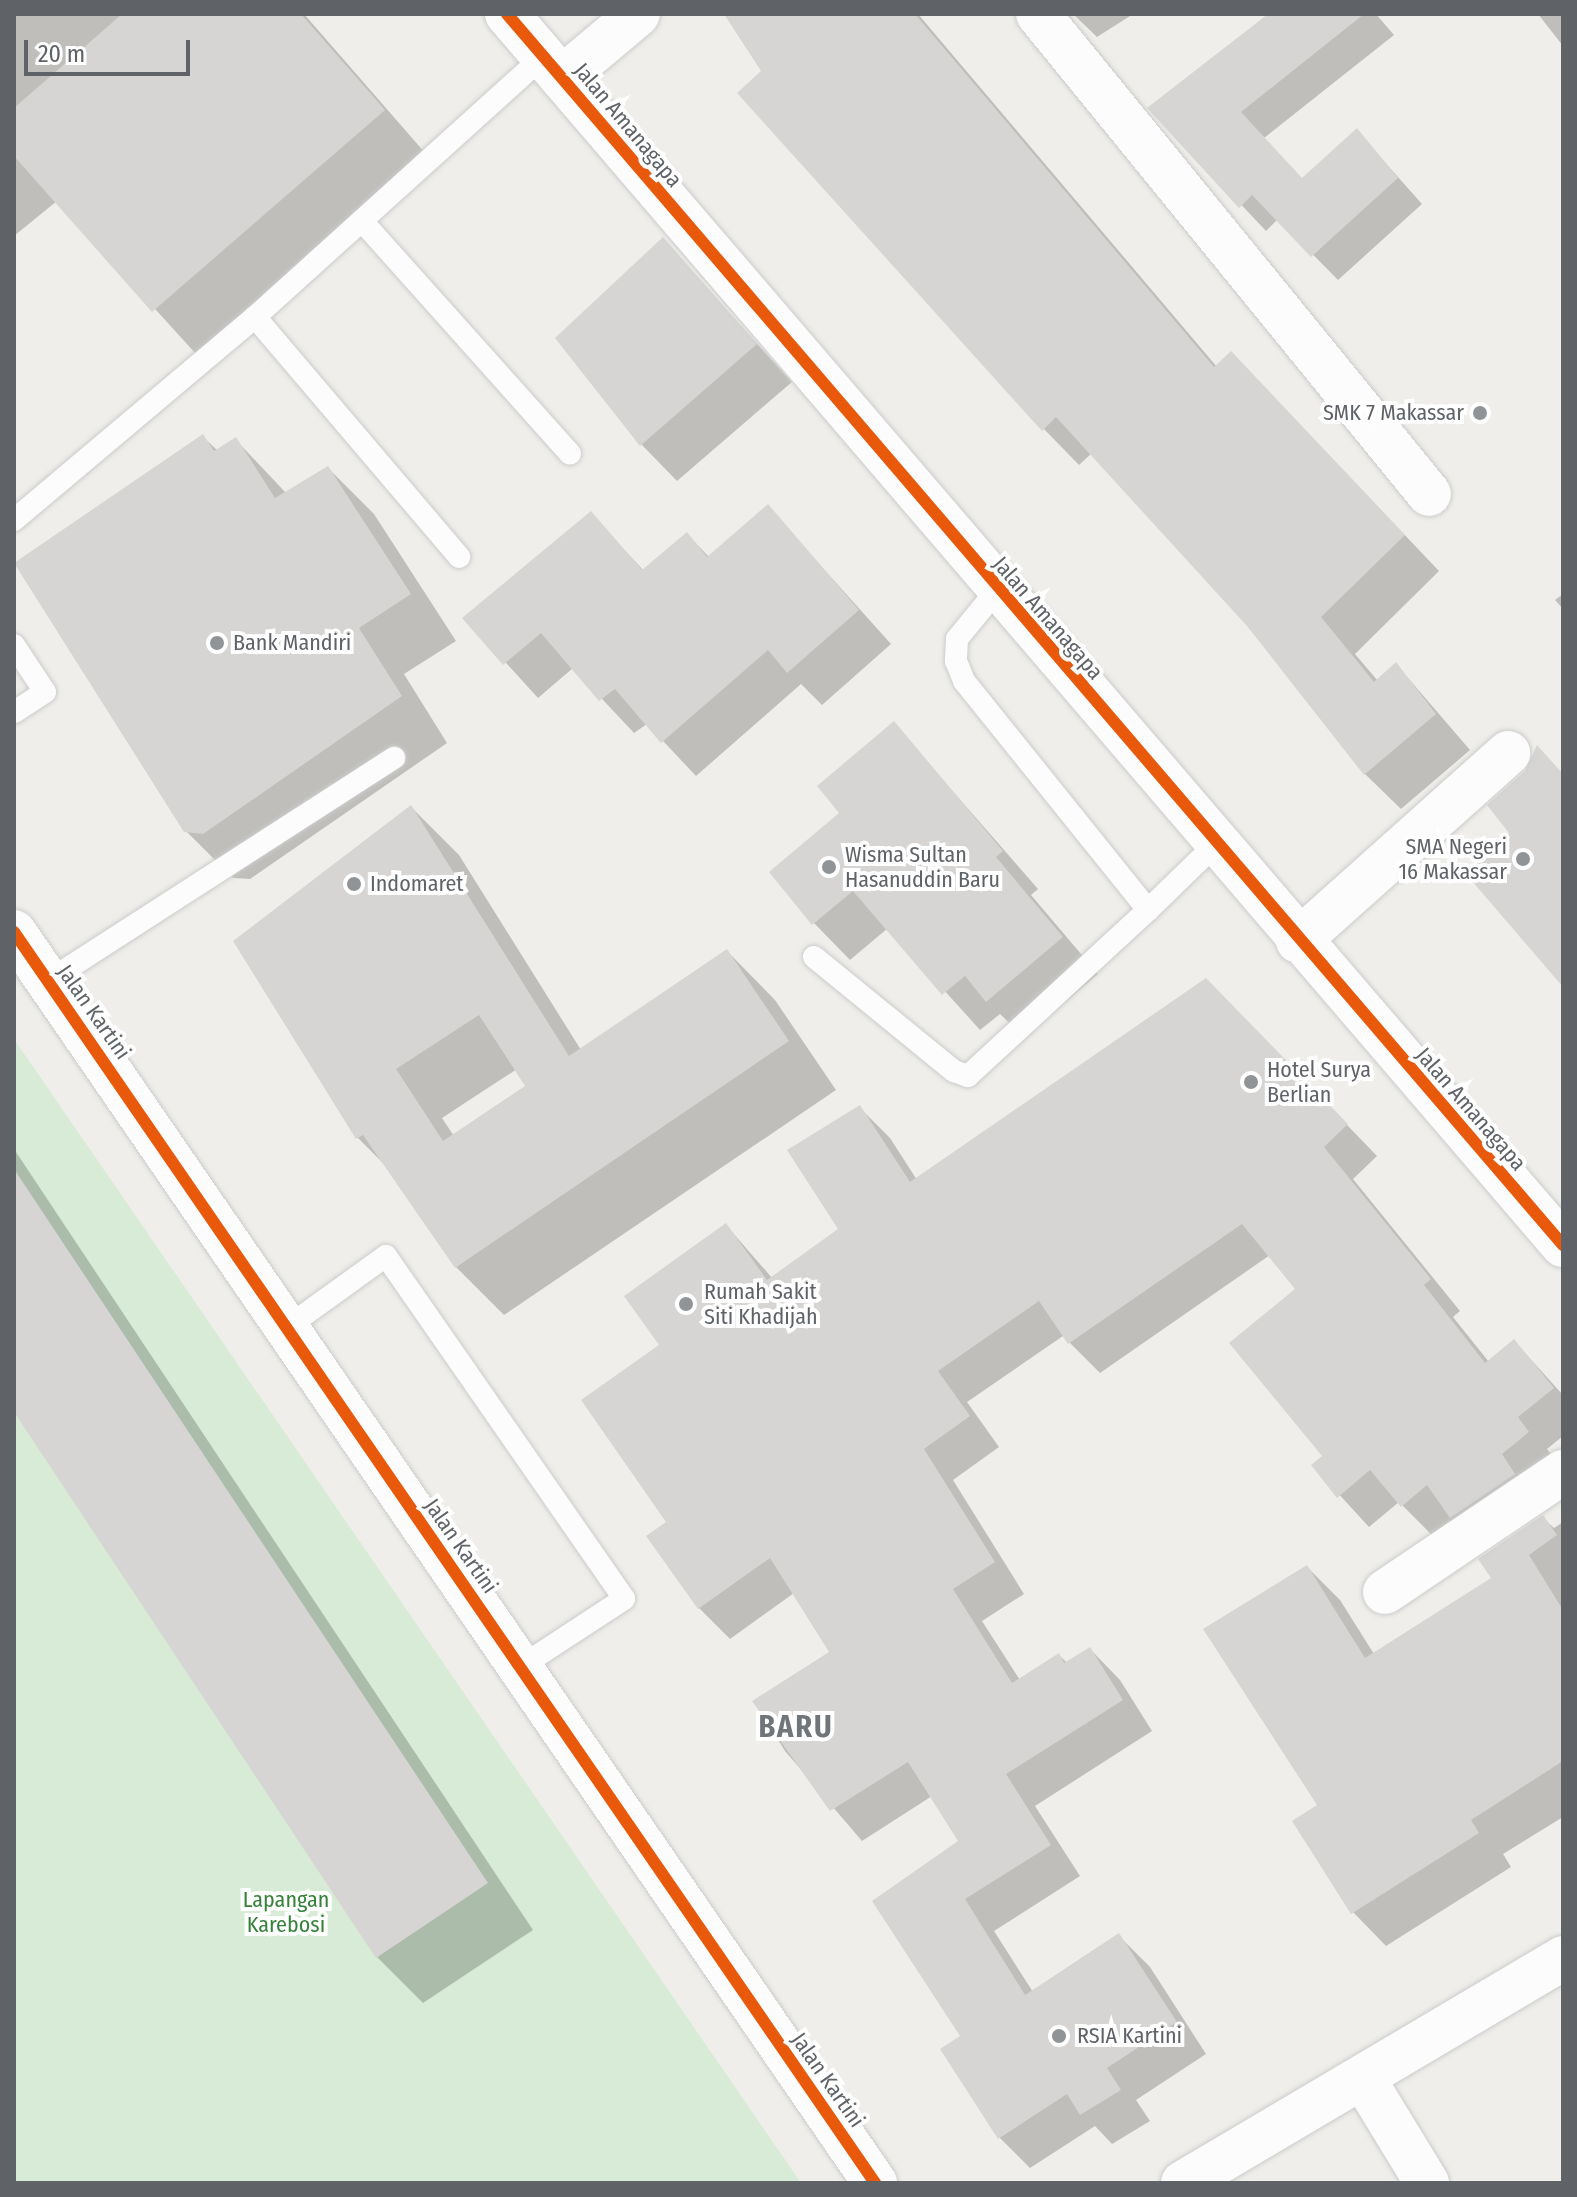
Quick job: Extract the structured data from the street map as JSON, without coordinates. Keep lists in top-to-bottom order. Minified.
{"streets":{"street":["Jalan Amanagapa","Jalan Kartini"]},"districts":["BARU"],"parks":["Lapangan Karebosi"],"places":["SMK 7 Makassar","Bank Mandiri","SMA Negeri 16 Makassar","Wisma Sultan Hasanuddin Baru","Indomaret","Hotel Surya Berlian","Rumah Sakit Siti Khadijah","RSIA Kartini"],"scale_bar":"20 m"}
